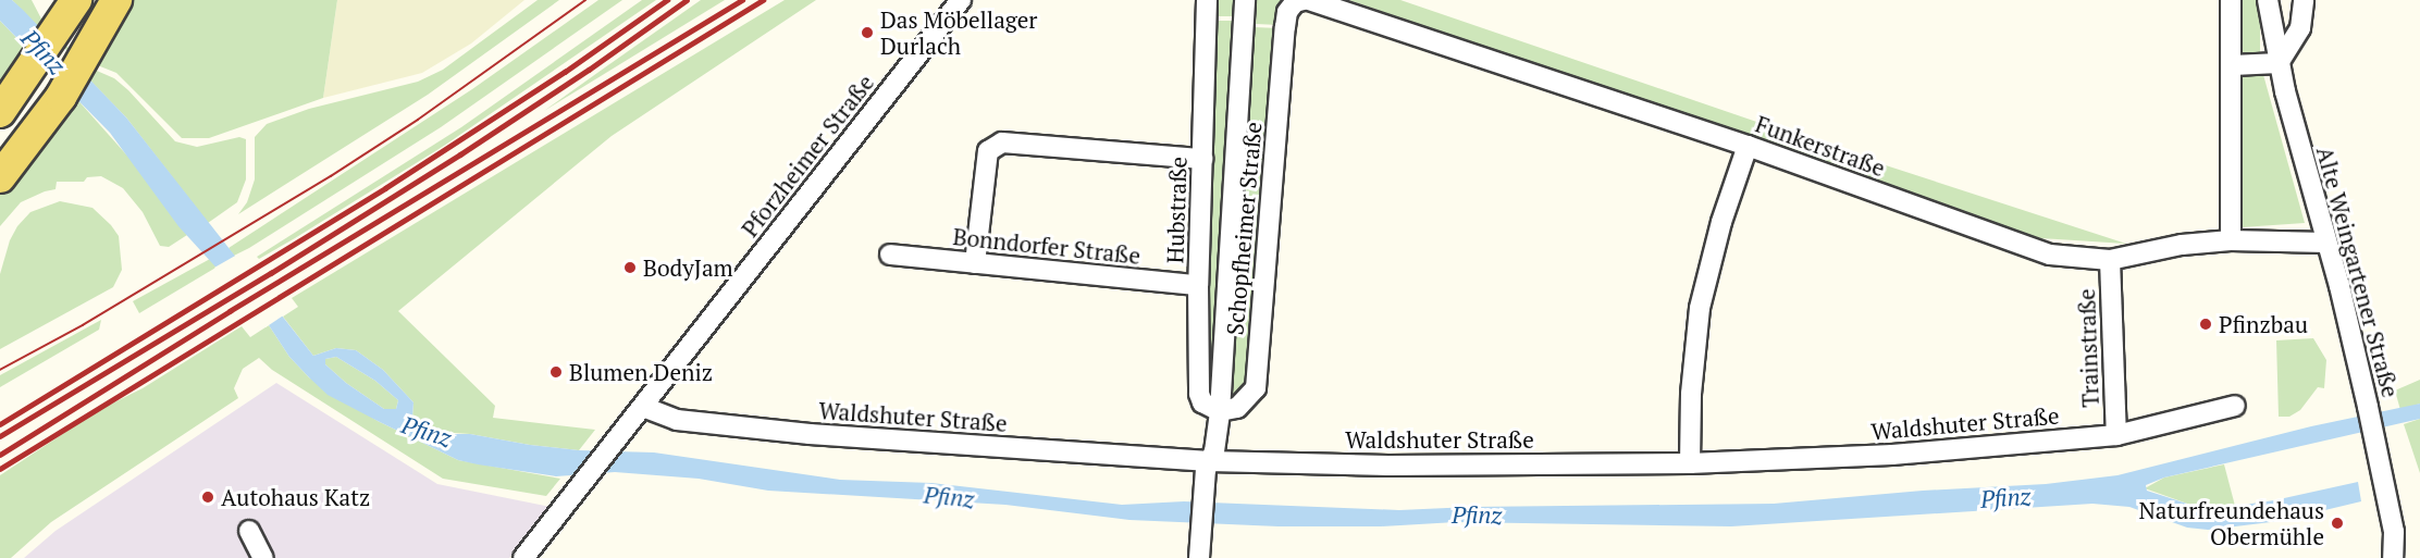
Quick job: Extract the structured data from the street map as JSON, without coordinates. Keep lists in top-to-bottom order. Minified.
{"streets":{"street":["Funkerstraße","Pforzheimer Straße","Hubstraße","Schopfheimer Straße","Bonndorfer Straße","Alte Weingartener Straße","Trainstraße","Waldshuter Straße"]},"crossings":[["Funkerstraße","Alte Weingartener Straße"],["Funkerstraße","Trainstraße"],["Pforzheimer Straße","Waldshuter Straße"],["Hubstraße","Schopfheimer Straße"],["Hubstraße","Bonndorfer Straße"],["Trainstraße","Waldshuter Straße"]],"water":["Pfinz"],"places":["Das Möbellager Durlach","BodyJam","Pfinzbau","Blumen Deniz","Autohaus Katz","Naturfreundehaus Obermühle"]}
